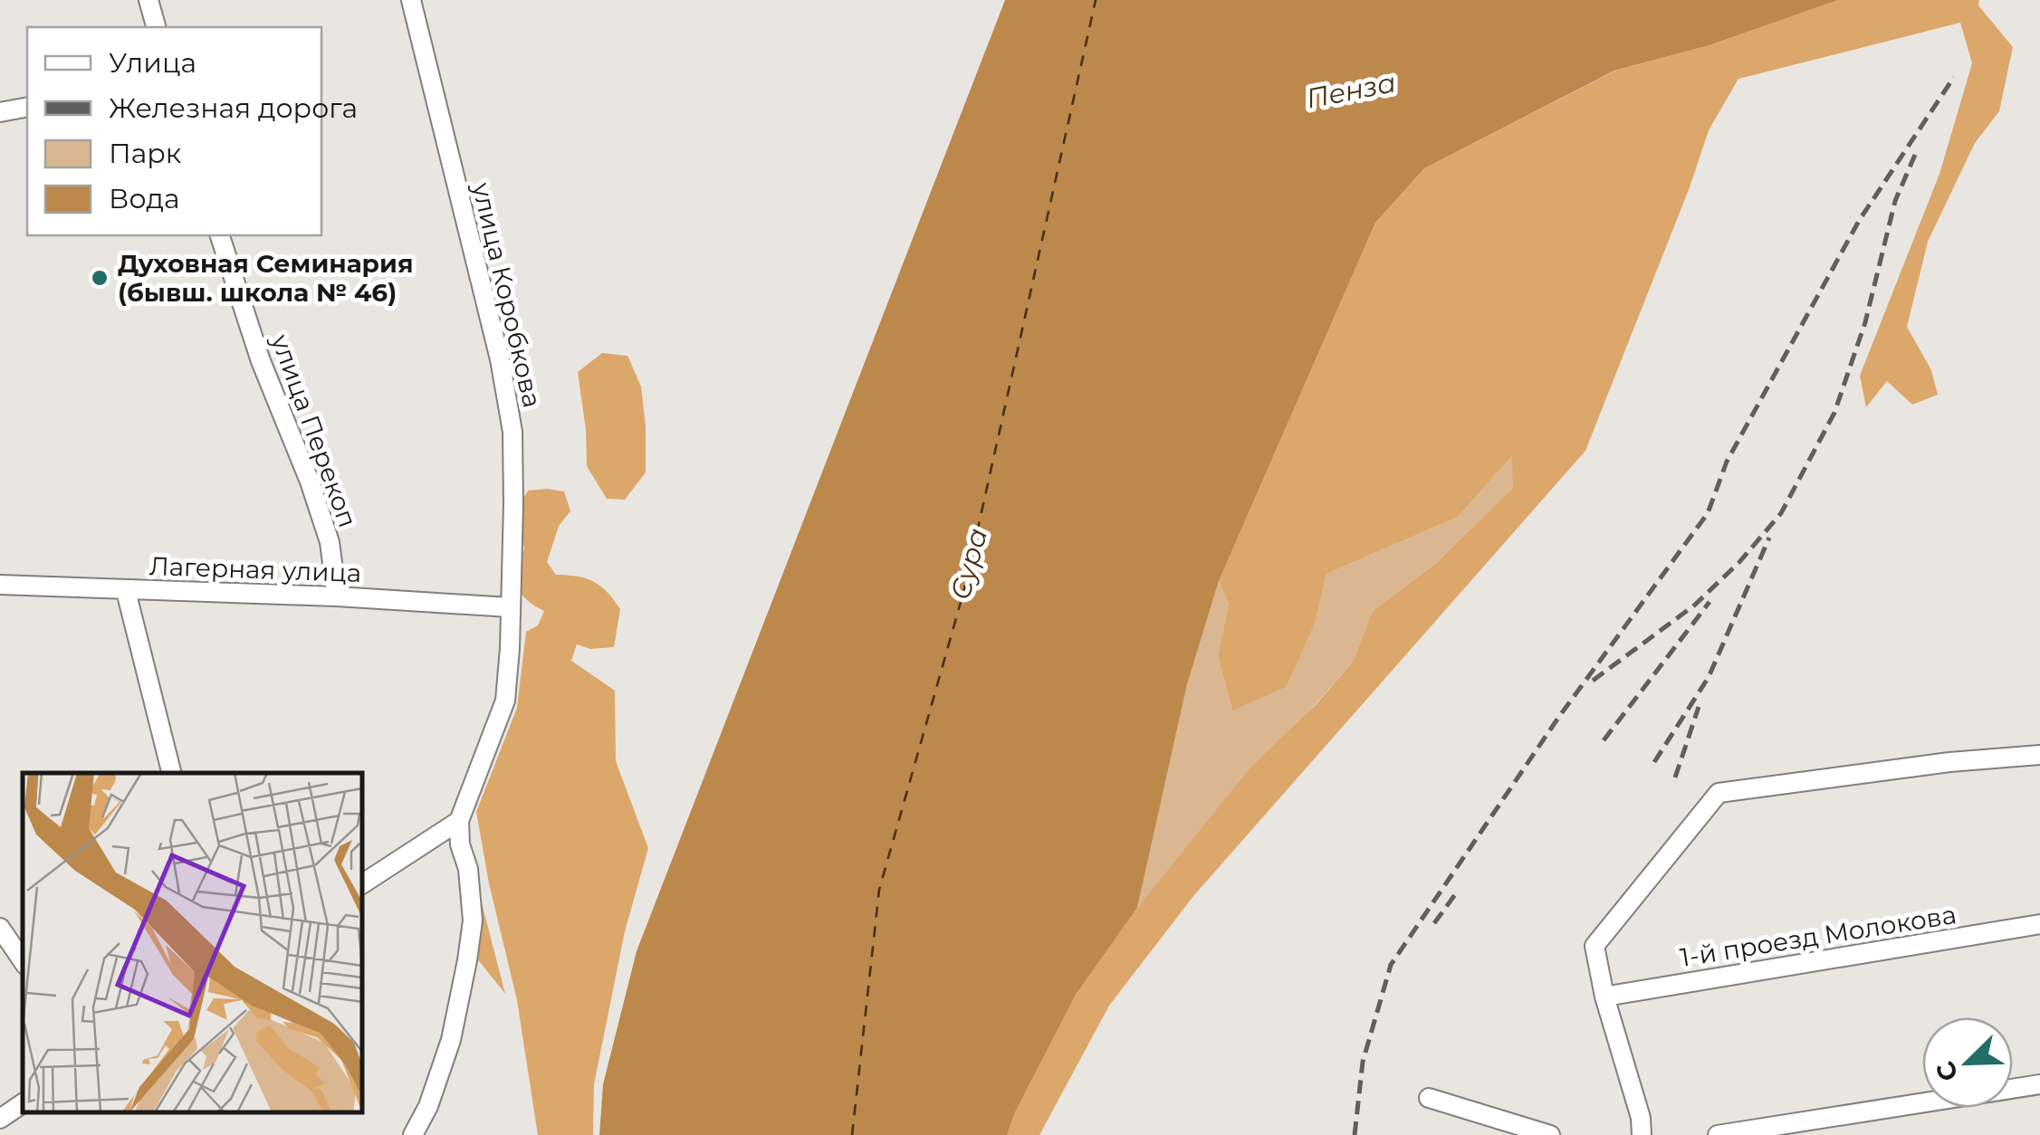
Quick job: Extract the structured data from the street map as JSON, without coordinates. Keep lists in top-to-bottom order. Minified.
{"streets":{"street":["улица Коробкова","улица Перекоп","Лагерная улица","1-й проезд Молокова"]},"crossings":[["улица Коробкова","Лагерная улица"],["улица Перекоп","Лагерная улица"]],"water":["Пенза","Сура"],"places":["Духовная Семинария (бывш. школа № 46)"],"legend":["Улица","Железная дорога","Парк","Вода"],"north":"bottom left"}
